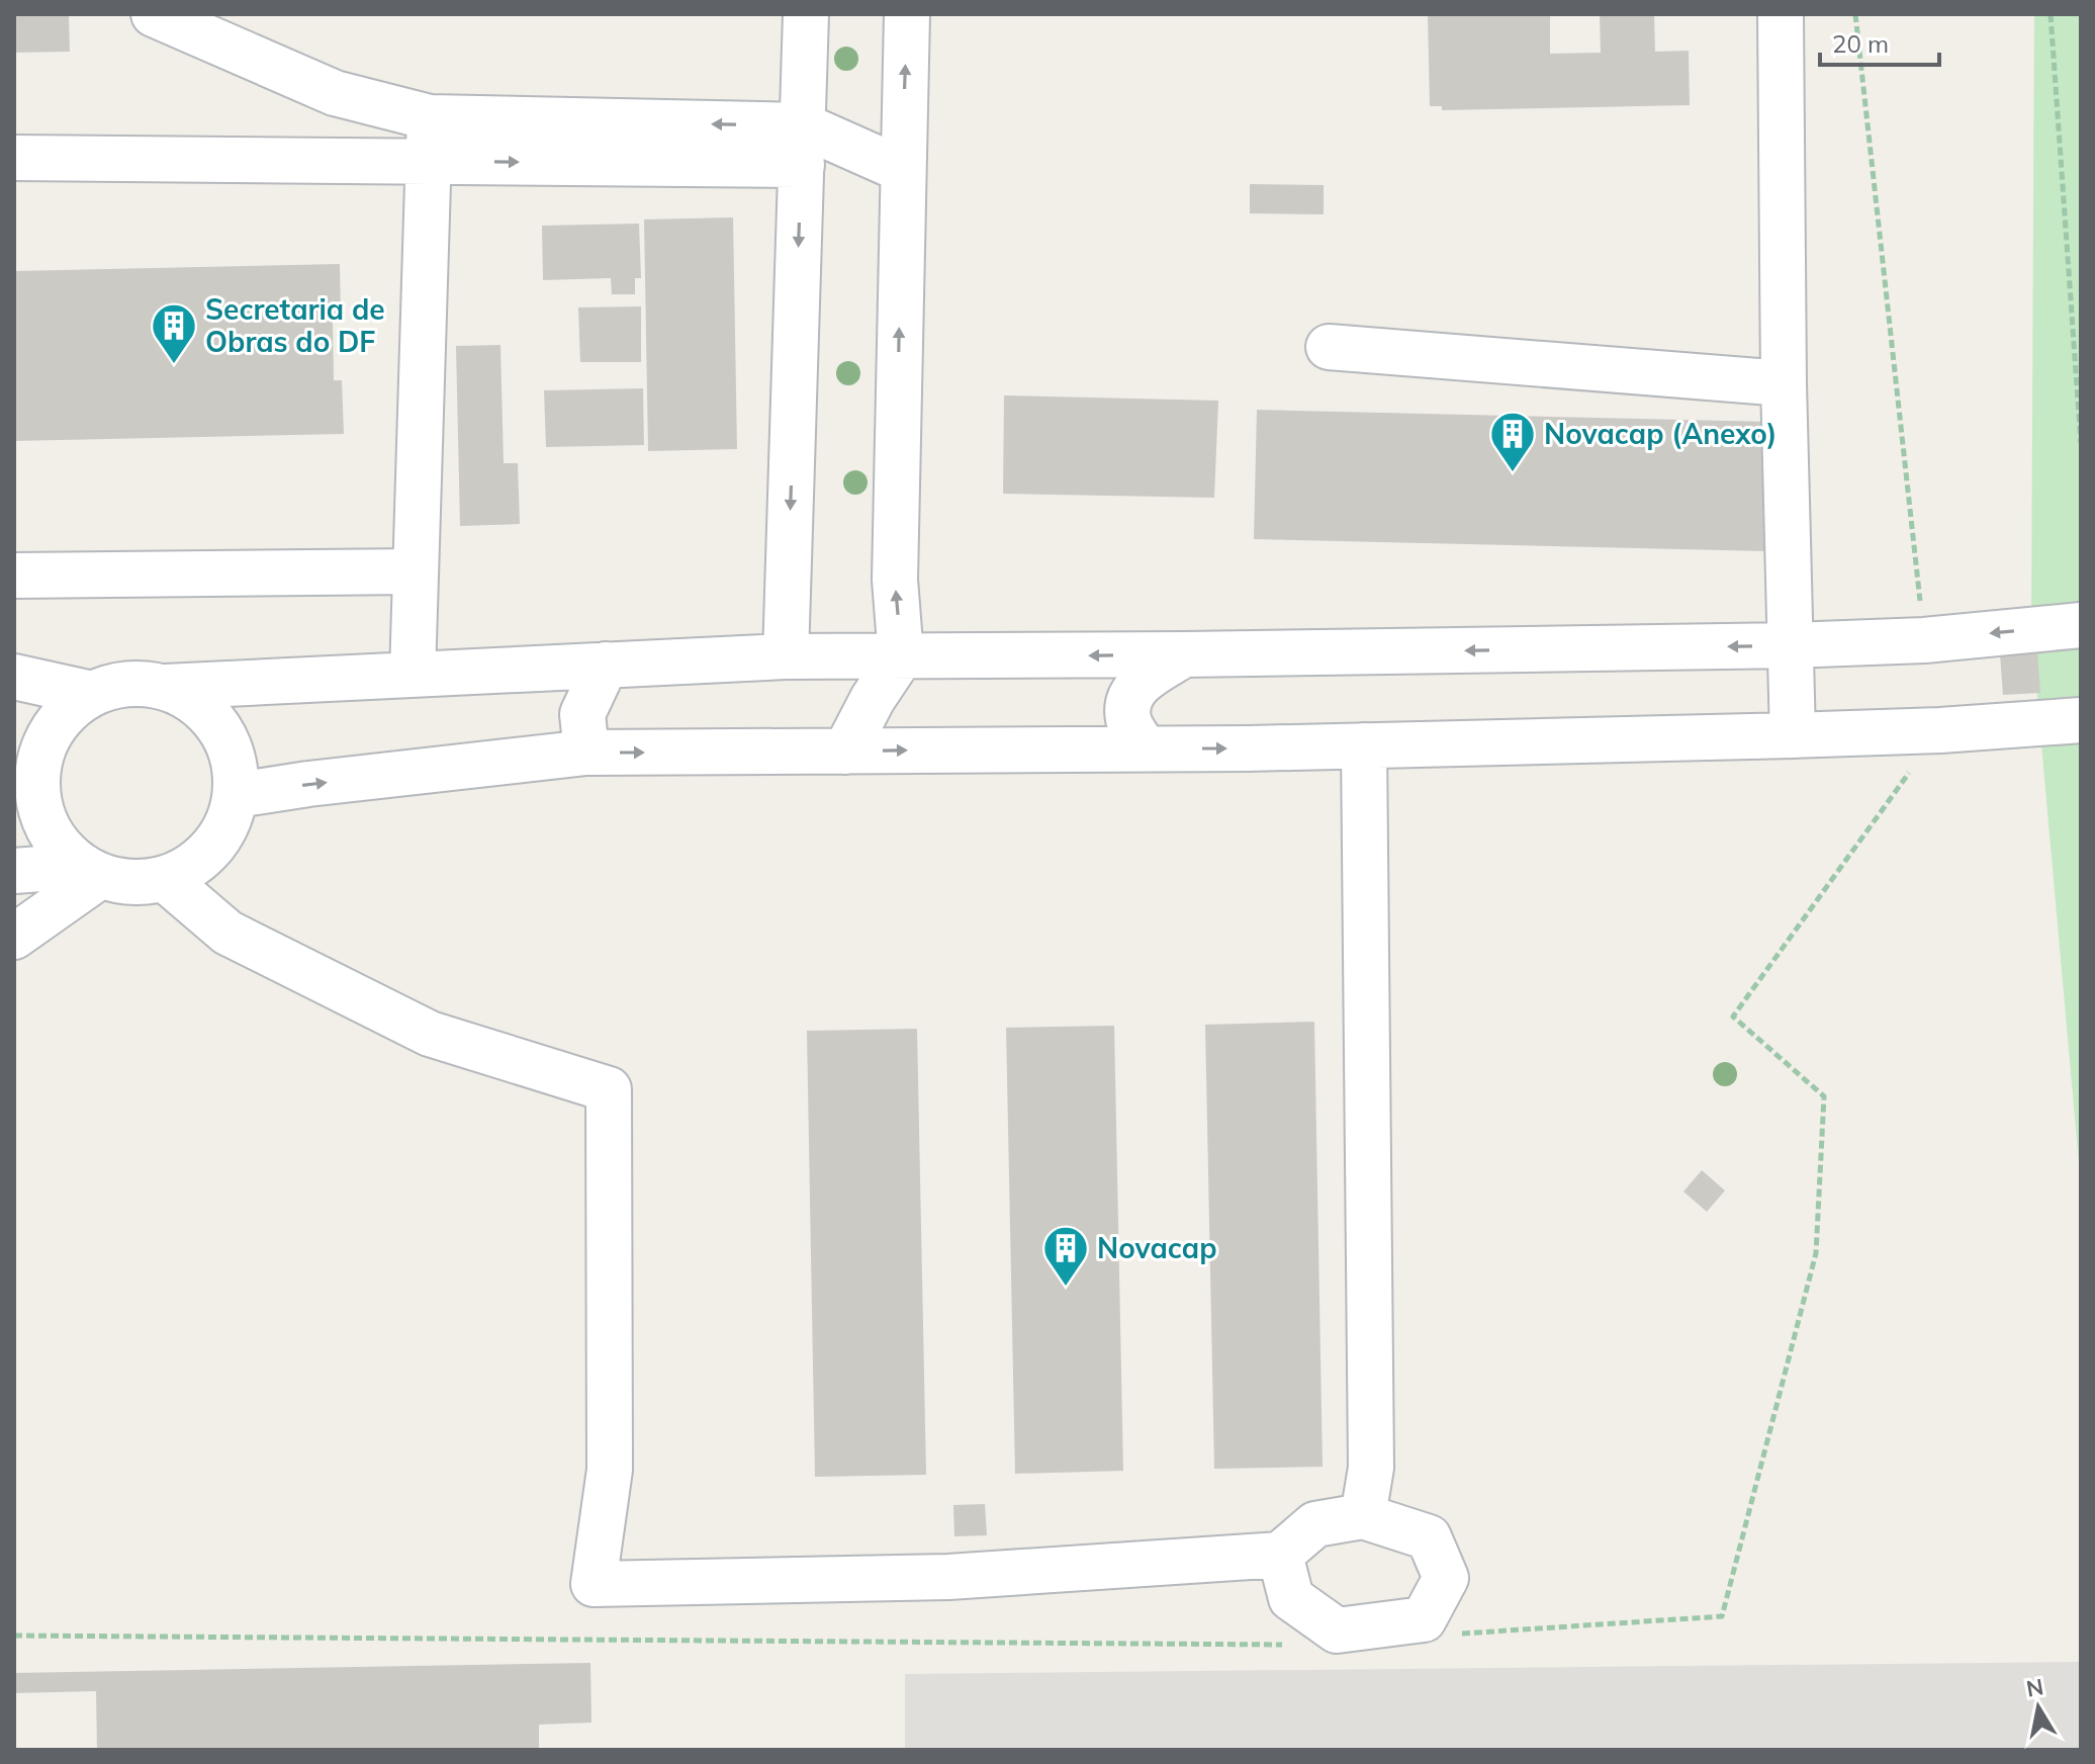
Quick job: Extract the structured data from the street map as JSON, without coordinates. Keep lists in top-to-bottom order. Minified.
{"places":{"building":["Secretaria de Obras do DF","Novacap (Anexo)","Novacap"]},"scale_bar":"20 m","north":"top"}
